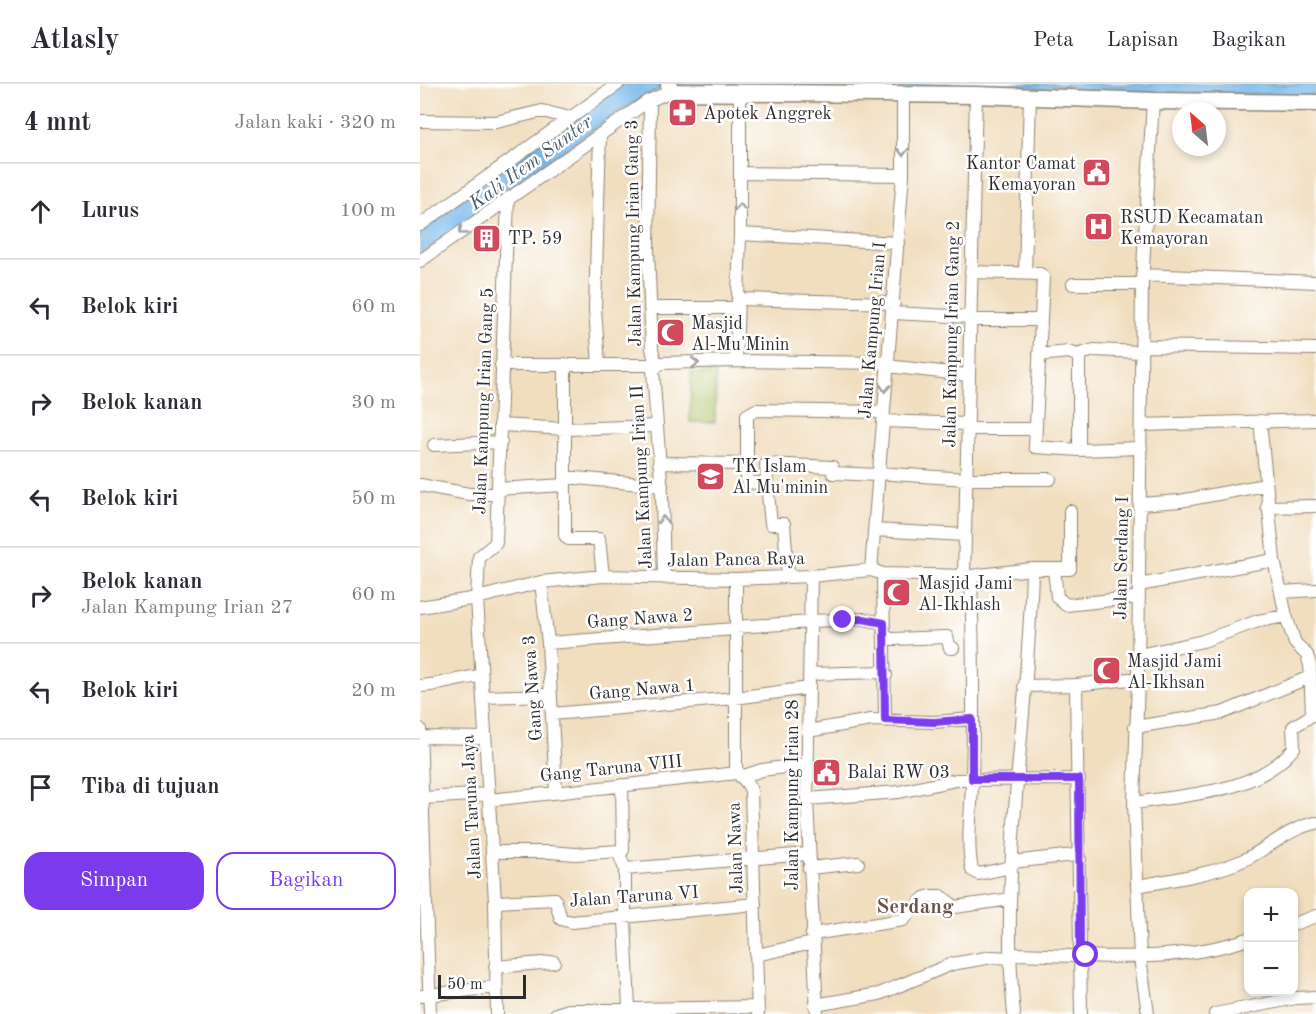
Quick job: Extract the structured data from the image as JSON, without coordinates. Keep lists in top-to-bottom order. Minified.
{"streets":{"street":["Jalan Kampung Irian Gang 3","Jalan Kampung Irian I","Jalan Kampung Irian Gang 2","Jalan Kampung Irian Gang 5","Jalan Kampung Irian II","Jalan Serdang I","Jalan Panca Raya","Gang Nawa 2","Gang Nawa 3","Gang Nawa 1","Gang Taruna VIII","Jalan Kampung Irian 28","Jalan Taruna Jaya","Jalan Nawa","Jalan Taruna VI"]},"crossings":[["Jalan Kampung Irian Gang 3","Jalan Kampung Irian II"],["Jalan Kampung Irian I","Jalan Kampung Irian II"],["Jalan Kampung Irian I","Jalan Panca Raya"],["Jalan Kampung Irian I","Gang Nawa 2"],["Jalan Kampung Irian Gang 2","Jalan Kampung Irian II"],["Jalan Kampung Irian Gang 2","Jalan Panca Raya"],["Jalan Kampung Irian Gang 5","Jalan Panca Raya"],["Jalan Kampung Irian Gang 5","Jalan Taruna Jaya"],["Jalan Kampung Irian II","Jalan Panca Raya"],["Jalan Panca Raya","Gang Nawa 3"],["Jalan Panca Raya","Jalan Kampung Irian 28"],["Jalan Panca Raya","Jalan Taruna Jaya"],["Jalan Panca Raya","Jalan Nawa"],["Gang Nawa 2","Gang Nawa 3"],["Gang Nawa 2","Jalan Kampung Irian 28"],["Gang Nawa 2","Jalan Nawa"],["Gang Nawa 3","Gang Nawa 1"],["Gang Nawa 3","Gang Taruna VIII"],["Gang Nawa 1","Jalan Kampung Irian 28"],["Gang Nawa 1","Jalan Nawa"],["Gang Taruna VIII","Jalan Kampung Irian 28"],["Gang Taruna VIII","Jalan Taruna Jaya"],["Gang Taruna VIII","Jalan Nawa"],["Jalan Taruna Jaya","Jalan Taruna VI"],["Jalan Nawa","Jalan Taruna VI"]],"districts":["Serdang"],"water":["Kali Item Sunter"],"places":{"pharmacy":["Apotek Anggrek"],"public building":["Kantor Camat Kemayoran","Balai RW 03"],"hospital":["RSUD Kecamatan Kemayoran"],"building":["TP. 59"],"mosque":["Masjid Al-Mu'Minin","Masjid Jami Al-Ikhlash","Masjid Jami Al-Ikhsan"],"school or university":["TK Islam Al Mu'minin"]},"scale_bar":"50 m","north":"top left","page":{"header":"Atlasly","nav":["Peta","Lapisan","Bagikan"],"heading":["4 mnt","Jalan kaki · 320 m"],"list":[["Lurus","100 m"],["Belok kiri","60 m"],["Belok kanan","30 m"],["Belok kiri","50 m"],["Belok kanan","Jalan Kampung Irian 27","60 m"],["Belok kiri","20 m"],"Tiba di tujuan"],"buttons":["Simpan","Bagikan"],"map_buttons":["+","−"],"scale":"50 m"}}
